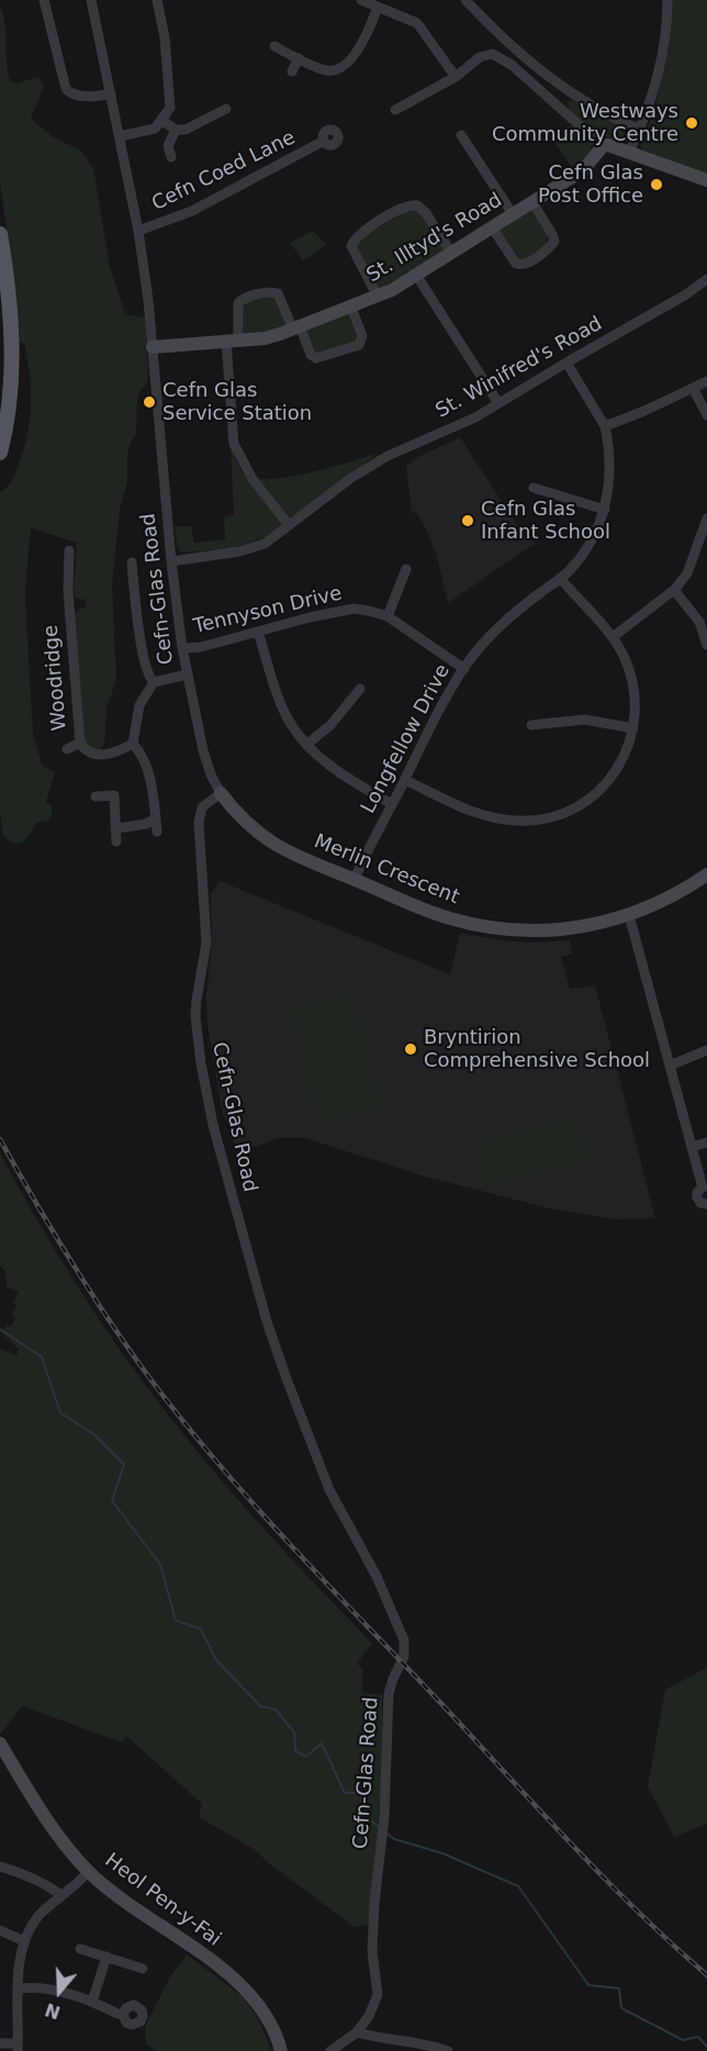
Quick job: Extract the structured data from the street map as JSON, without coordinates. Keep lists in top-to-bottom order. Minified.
{"streets":{"street":["Cefn Coed Lane","St. Illtyd's Road","St. Winifred's Road","Cefn-Glas Road","Tennyson Drive","Woodridge","Longfellow Drive","Merlin Crescent","Heol Pen-y-Fai"]},"crossings":[["Cefn Coed Lane","Cefn-Glas Road"],["St. Illtyd's Road","Cefn-Glas Road"],["St. Winifred's Road","Cefn-Glas Road"],["St. Winifred's Road","Longfellow Drive"],["Cefn-Glas Road","Tennyson Drive"],["Cefn-Glas Road","Merlin Crescent"],["Tennyson Drive","Longfellow Drive"],["Longfellow Drive","Merlin Crescent"]],"places":["Westways Community Centre","Cefn Glas Post Office","Cefn Glas Service Station","Cefn Glas Infant School","Bryntirion Comprehensive School"],"north":"bottom"}
